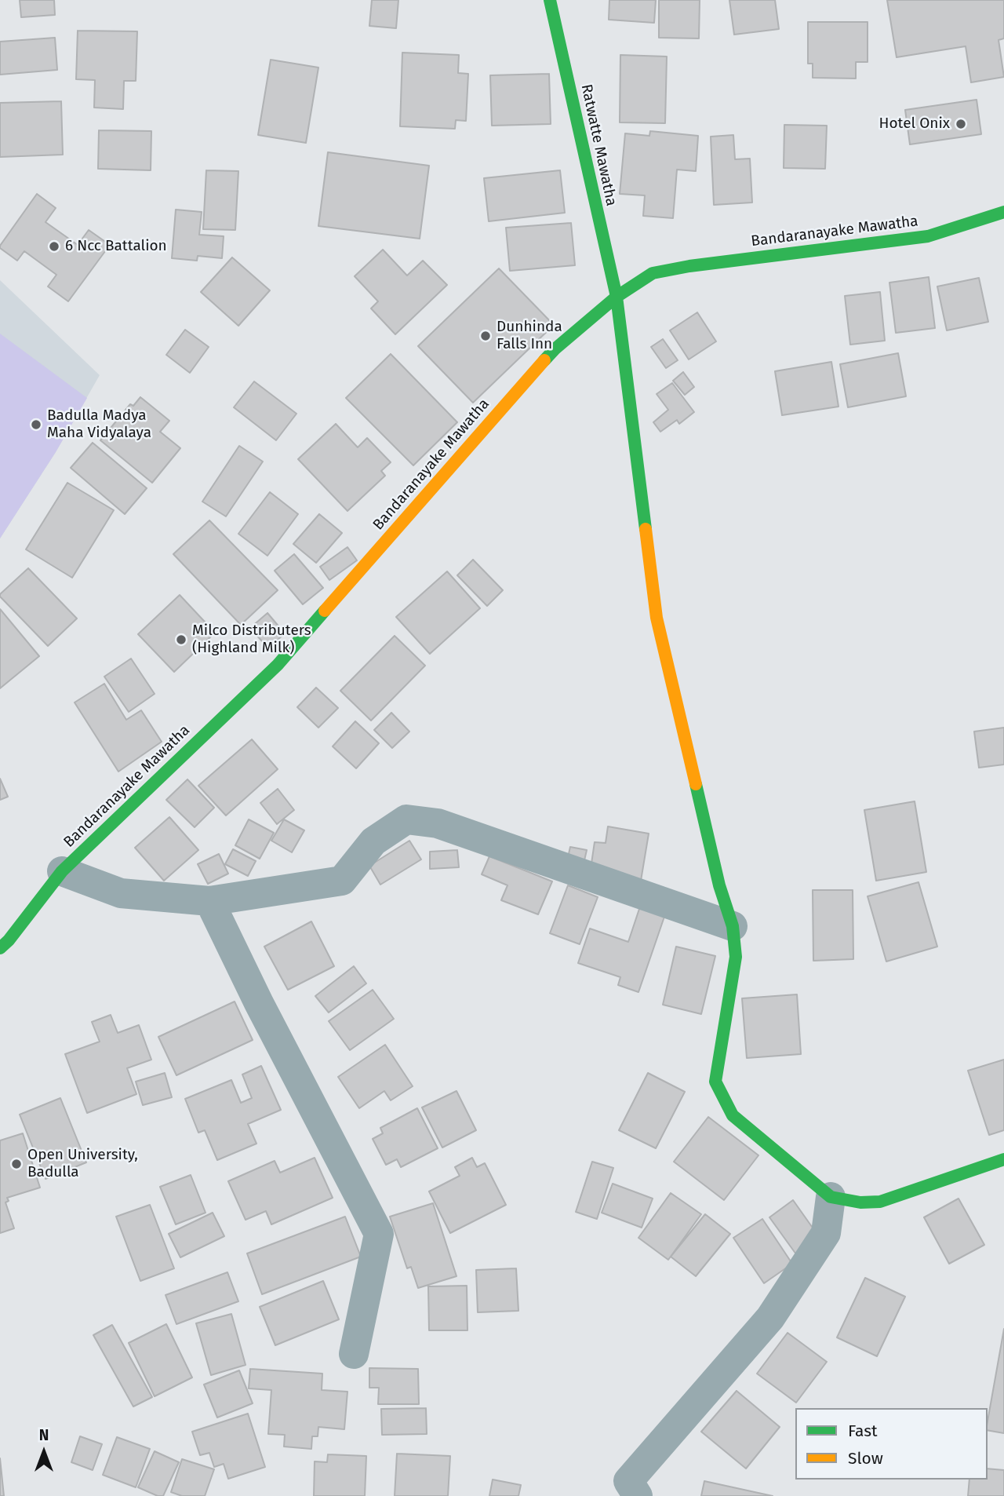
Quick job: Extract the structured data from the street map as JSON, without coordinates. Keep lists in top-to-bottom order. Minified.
{"streets":{"street":["Ratwatte Mawatha","Bandaranayake Mawatha"]},"crossings":[["Ratwatte Mawatha","Bandaranayake Mawatha"]],"places":["Hotel Onix","6 Ncc Battalion","Dunhinda Falls Inn","Badulla Madya Maha Vidyalaya","Milco Distributers (Highland Milk)","Open University, Badulla"],"legend":["Fast","Slow"],"north":"top"}
